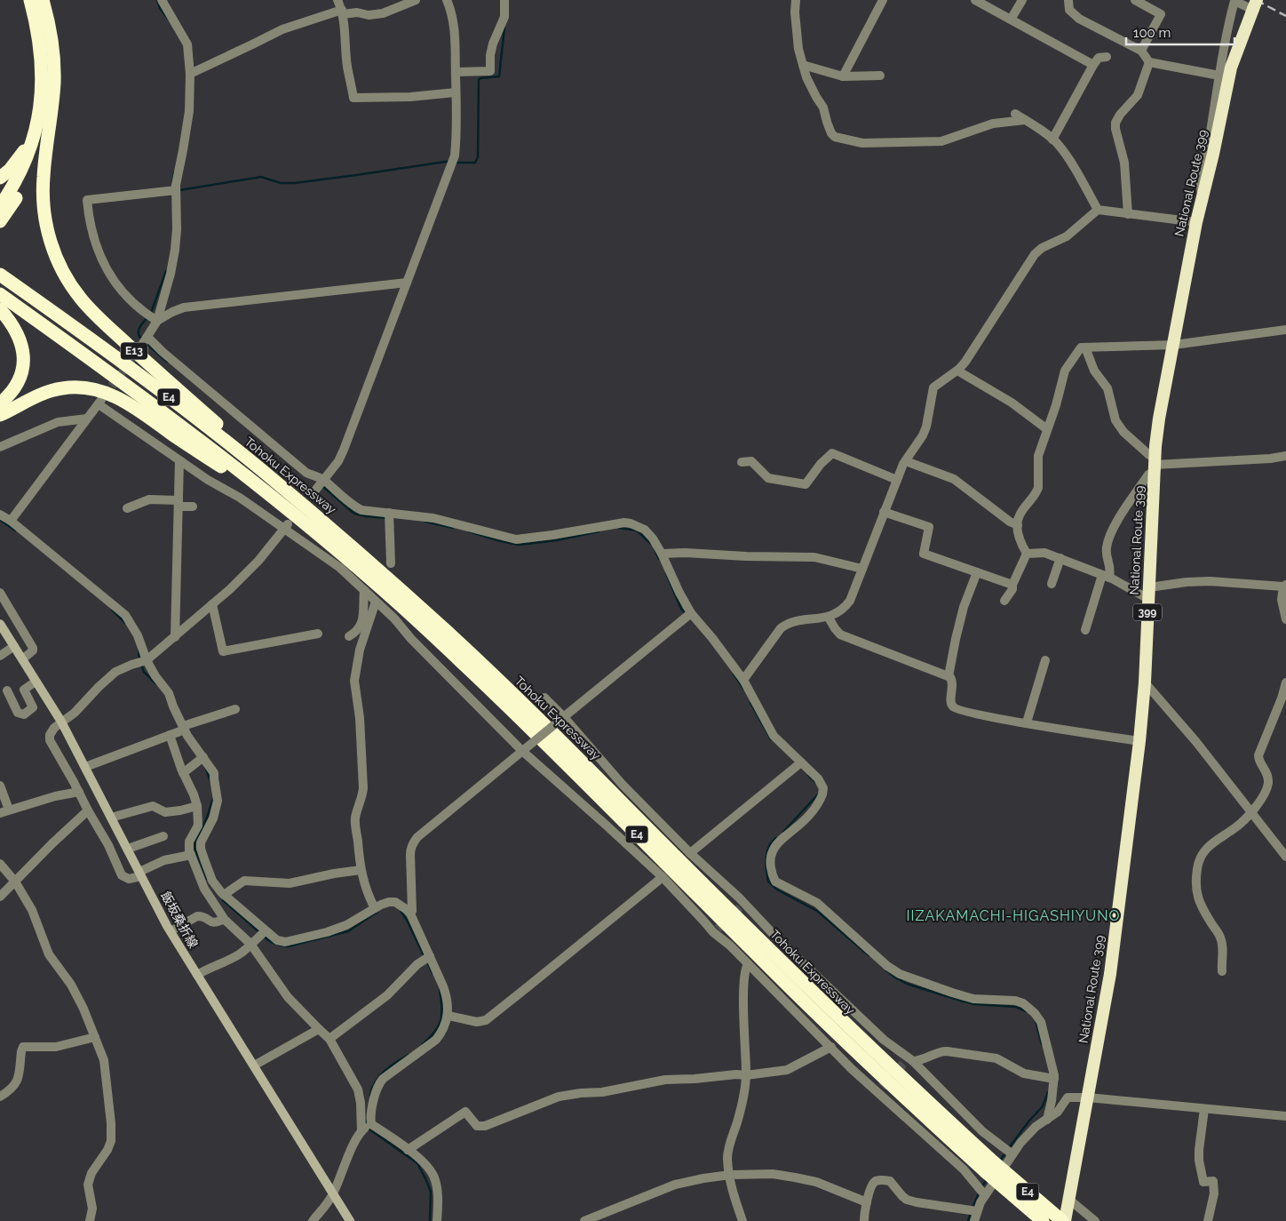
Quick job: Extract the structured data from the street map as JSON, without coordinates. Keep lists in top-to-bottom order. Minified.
{"streets":{"highway":["National Route 399","E13","E4","Tohoku Expressway","399"],"main road":["飯坂桑折線"]},"crossings":[["National Route 399","Tohoku Expressway"],["E13","Tohoku Expressway"]],"districts":["IIZAKAMACHI-HIGASHIYUNO"],"scale_bar":"100 m"}
